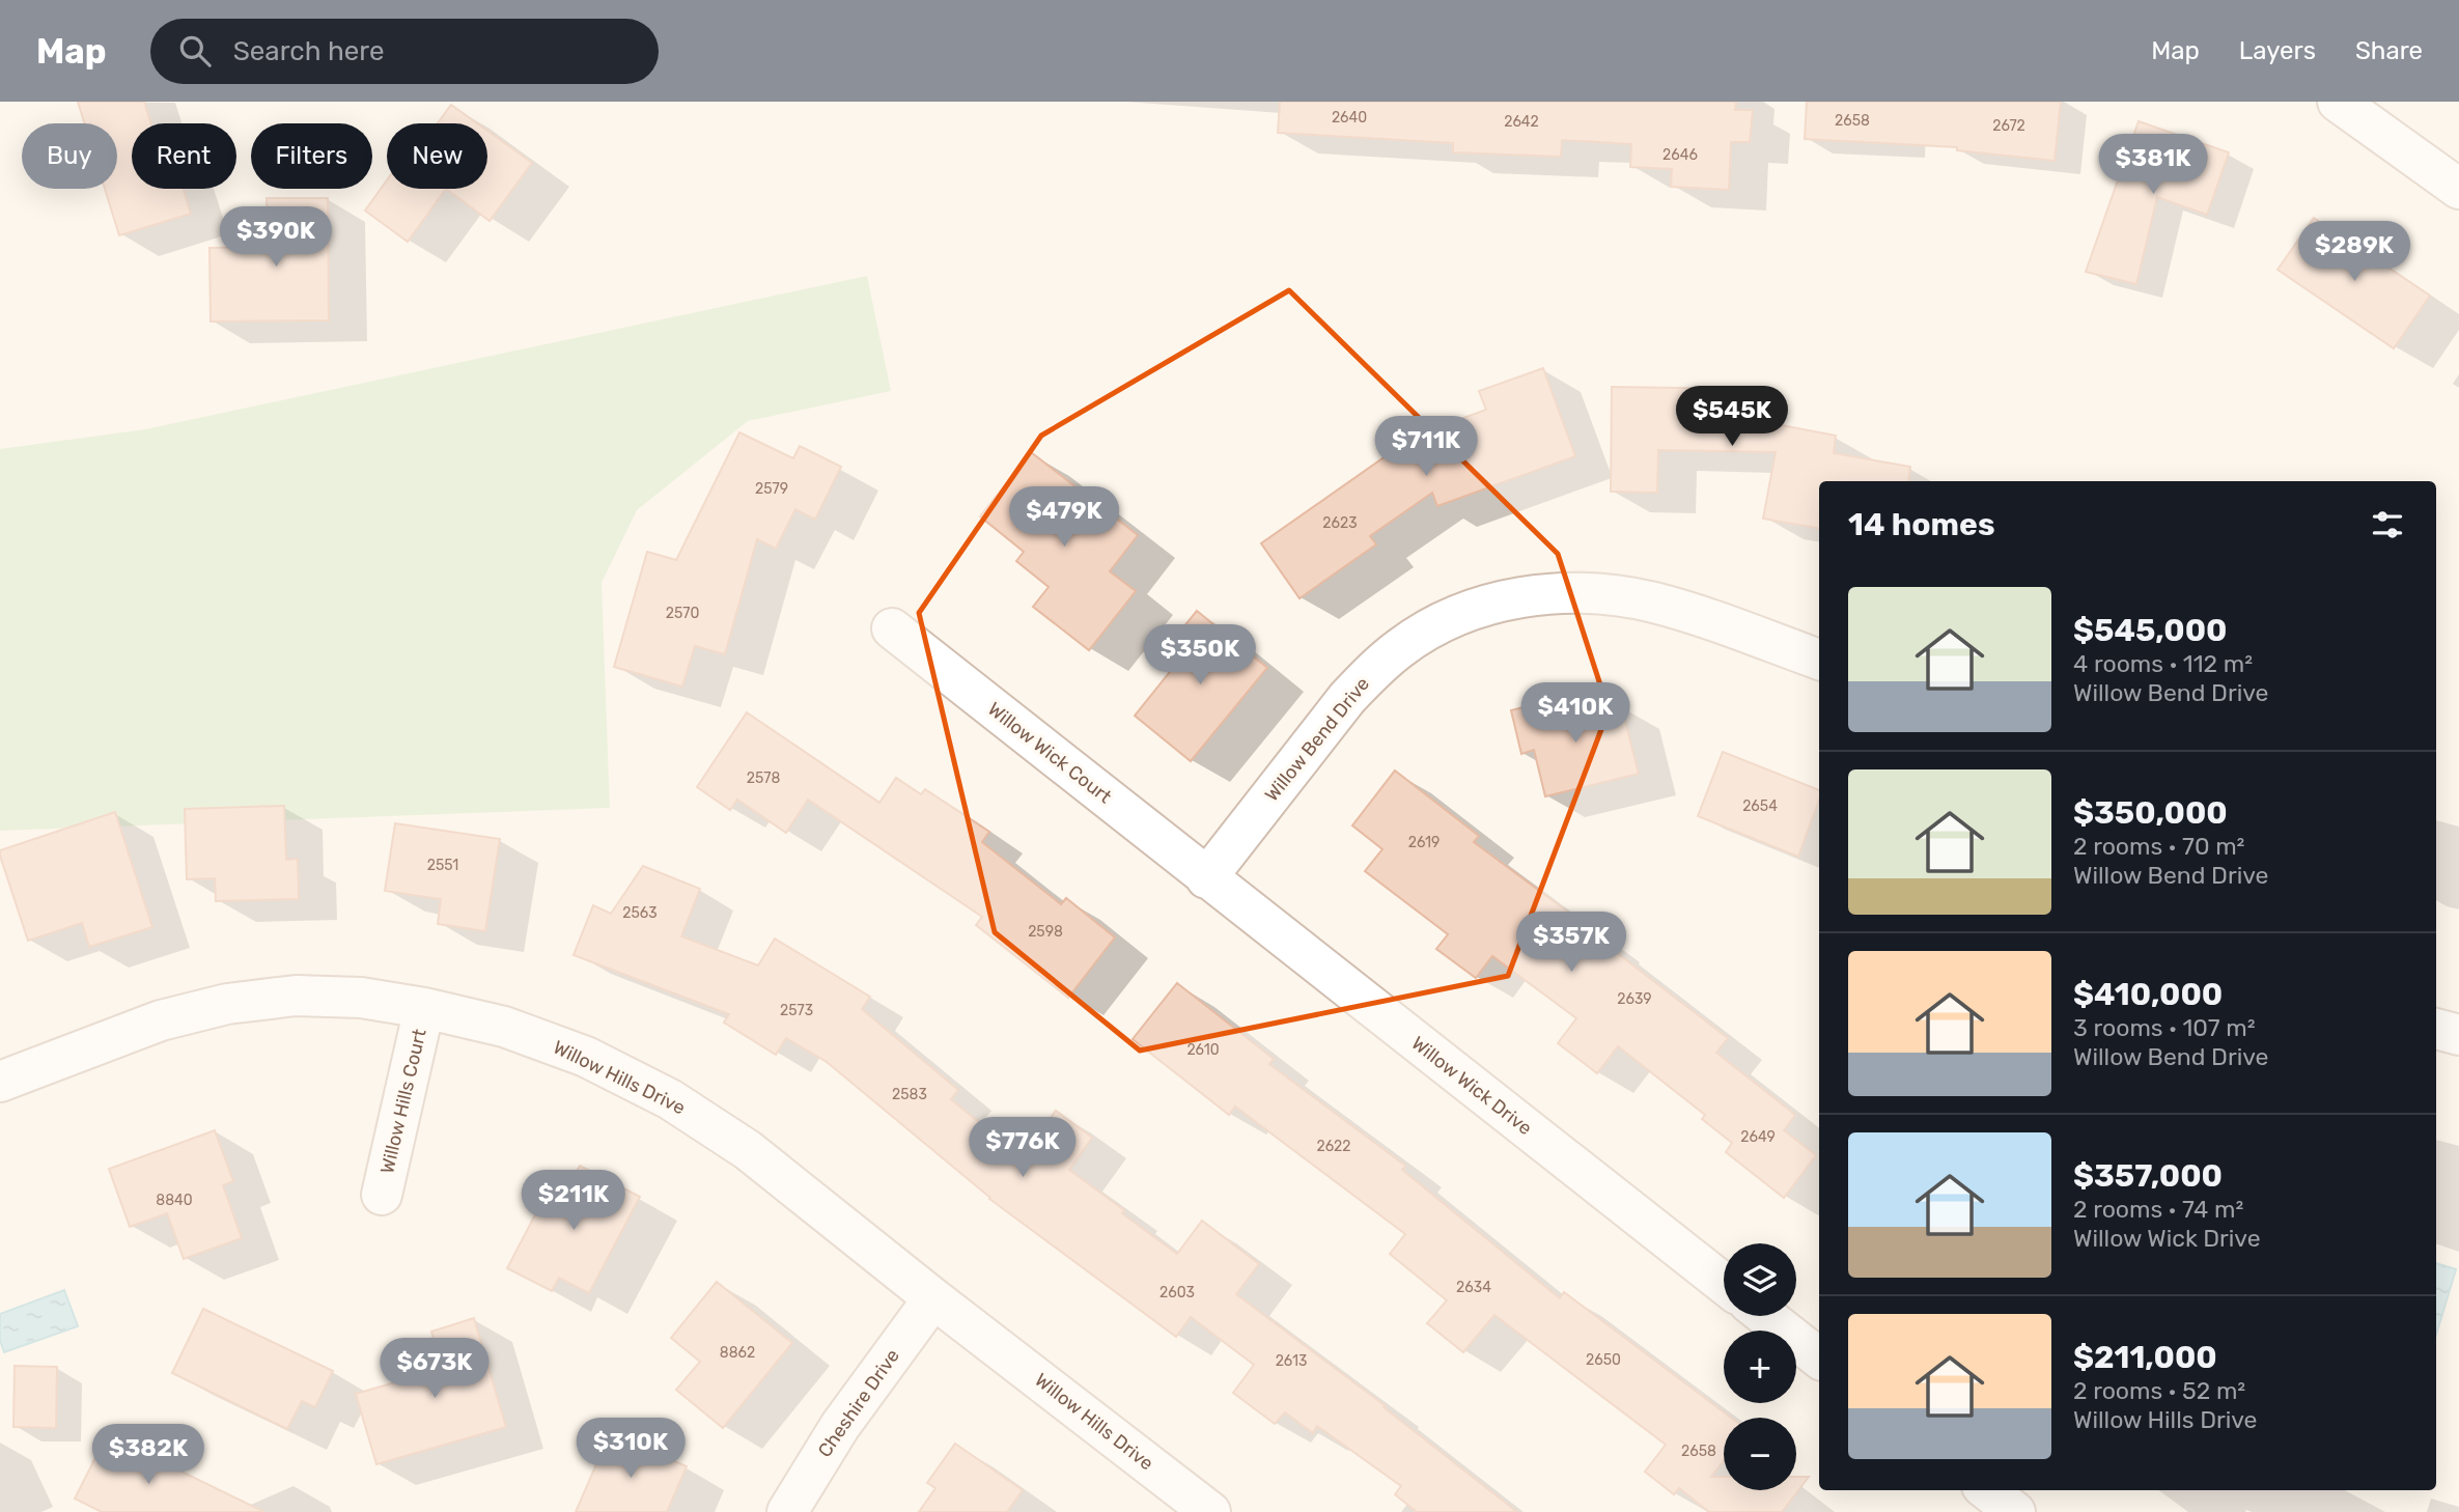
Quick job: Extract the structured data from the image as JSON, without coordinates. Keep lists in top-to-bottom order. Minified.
{"streets":{"street":["Willow Bend Drive","Willow Wick Court","Willow Hills Drive","Willow Wick Drive","Willow Hills Court","Cheshire Drive"]},"crossings":[["Willow Bend Drive","Willow Wick Court"],["Willow Bend Drive","Willow Wick Drive"],["Willow Wick Court","Willow Wick Drive"],["Willow Hills Drive","Willow Hills Court"],["Willow Hills Drive","Cheshire Drive"]],"house_numbers":["2640","2658","2642","2672","2646","2579","2623","2570","2578","2654","2619","2551","2563","2598","2639","2573","2610","2583","2649","2622","8840","2634","2603","8862","2650","2613","2658"],"page":{"header":"Map","search":"Search here","nav":["Map","Layers","Share"],"chip":["Buy","Rent","Filters","New"],"price":["$381K","$390K","$289K","$545K","$711K","$479K","$350K","$410K","$357K","$776K","$211K","$673K","$310K","$382K"],"heading":"14 homes","list":[{"name":"$545,000","note":"4 rooms · 112 m² · Willow Bend Drive"},{"name":"$350,000","note":"2 rooms · 70 m² · Willow Bend Drive"},{"name":"$410,000","note":"3 rooms · 107 m² · Willow Bend Drive"},{"name":"$357,000","note":"2 rooms · 74 m² · Willow Wick Drive"},{"name":"$211,000","note":"2 rooms · 52 m² · Willow Hills Drive"}],"map_buttons":["+","−"]}}
